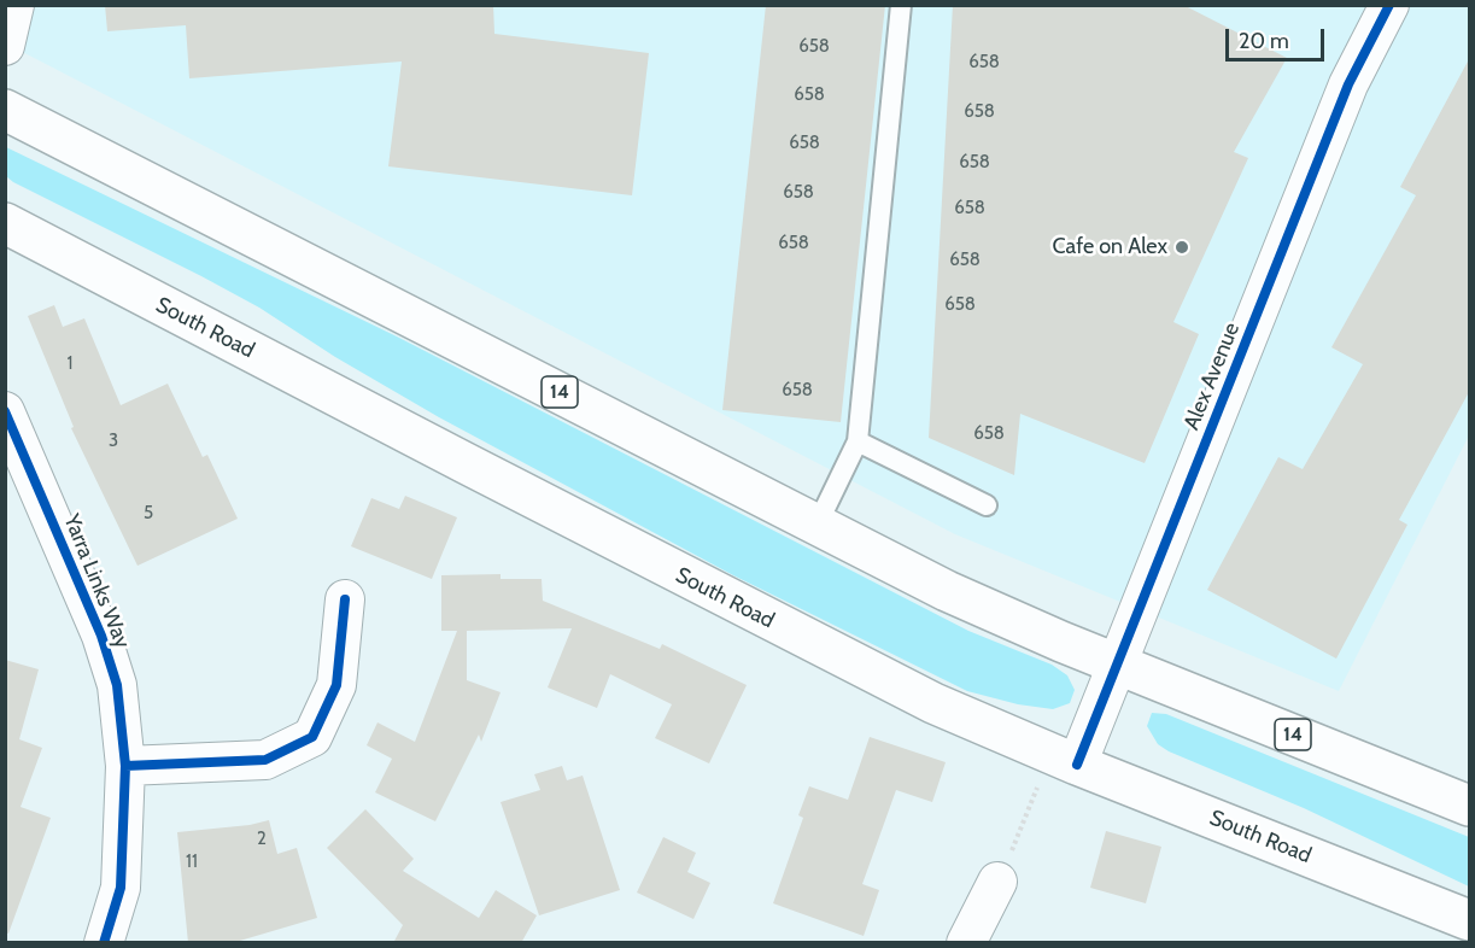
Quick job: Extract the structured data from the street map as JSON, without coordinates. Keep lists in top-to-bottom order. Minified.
{"streets":{"highway":["South Road","14"],"street":["Alex Avenue","Yarra Links Way"]},"crossings":[["South Road","Alex Avenue"],["Alex Avenue","14"]],"places":["Cafe on Alex"],"house_numbers":["658","658","658","658","658","658","658","658","658","658","658","1","658","658","3","5","2","11"],"scale_bar":"20 m"}
